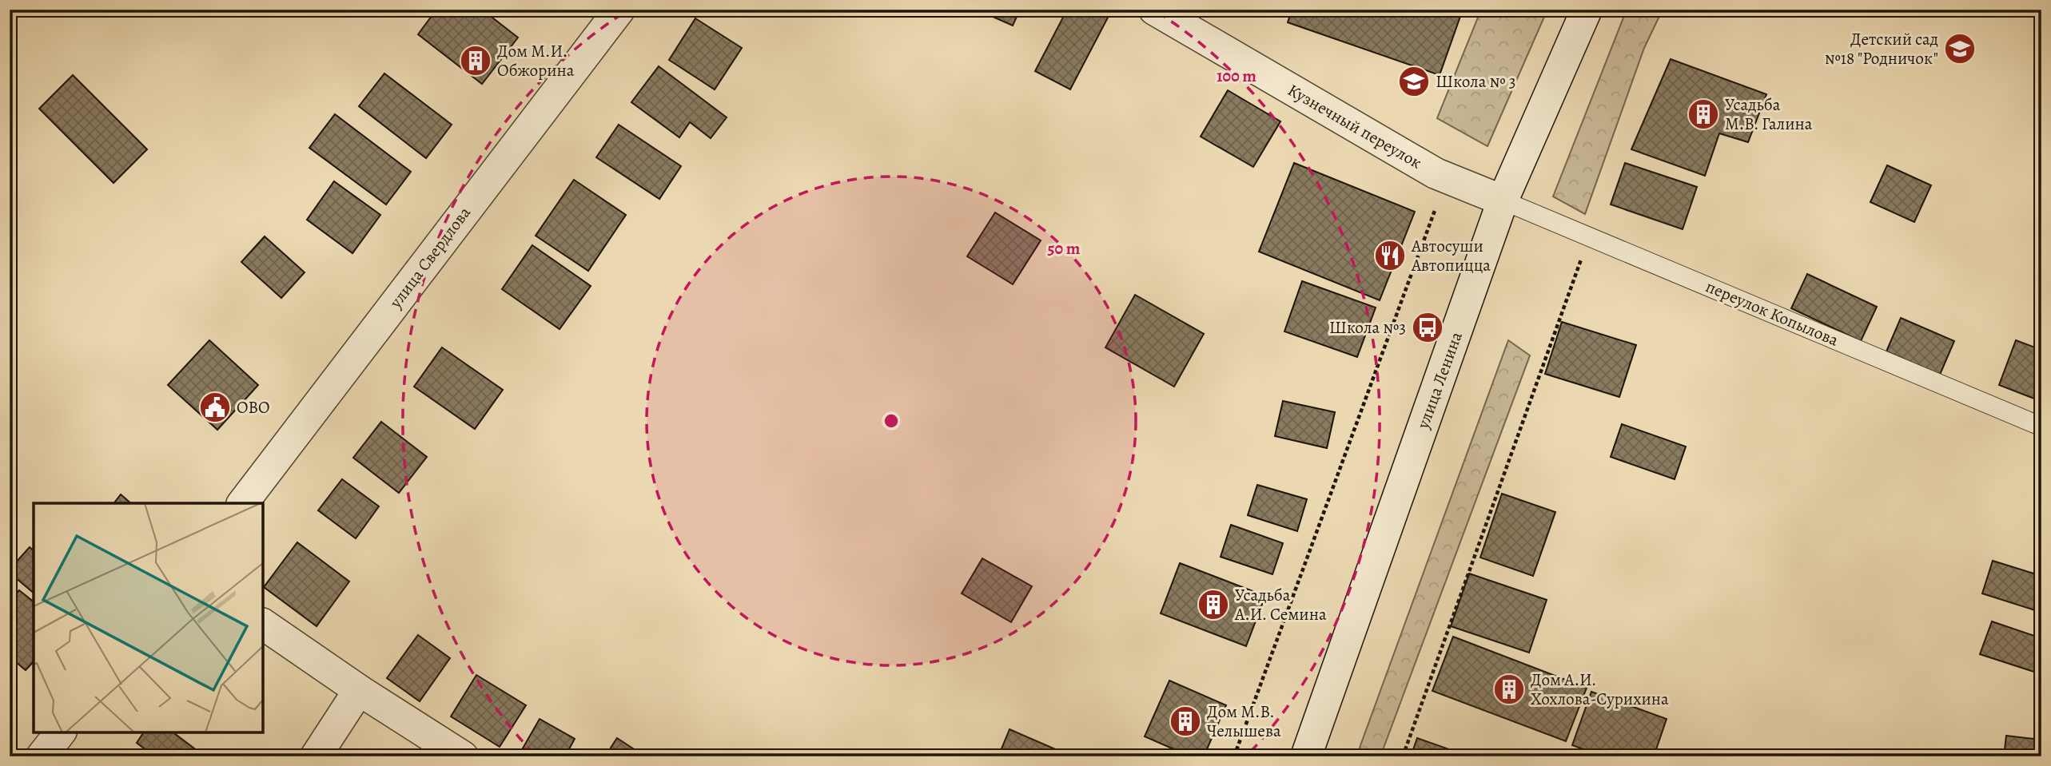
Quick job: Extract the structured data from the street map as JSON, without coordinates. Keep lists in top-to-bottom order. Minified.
{"streets":{"street":["Кузнечный переулок","улица Свердлова","улица Ленина"],"lane":["переулок Копылова"]},"crossings":[["Кузнечный переулок","переулок Копылова"],["Кузнечный переулок","улица Ленина"],["переулок Копылова","улица Ленина"]],"places":{"school or university":["Детский сад №18 \"Родничок\"","Школа № 3"],"building":["Дом М.И. Обжорина","Усадьба М.В. Галина","Усадьба А.И. Семина","Дом А.И. Хохлова-Сурихина","Дом М.В. Челышева"],"restaurant":["Автосуши Автопицца"],"bus stop":["Школа №3"],"public building":["ОВО"]},"rings":["100 m","50 m"]}
